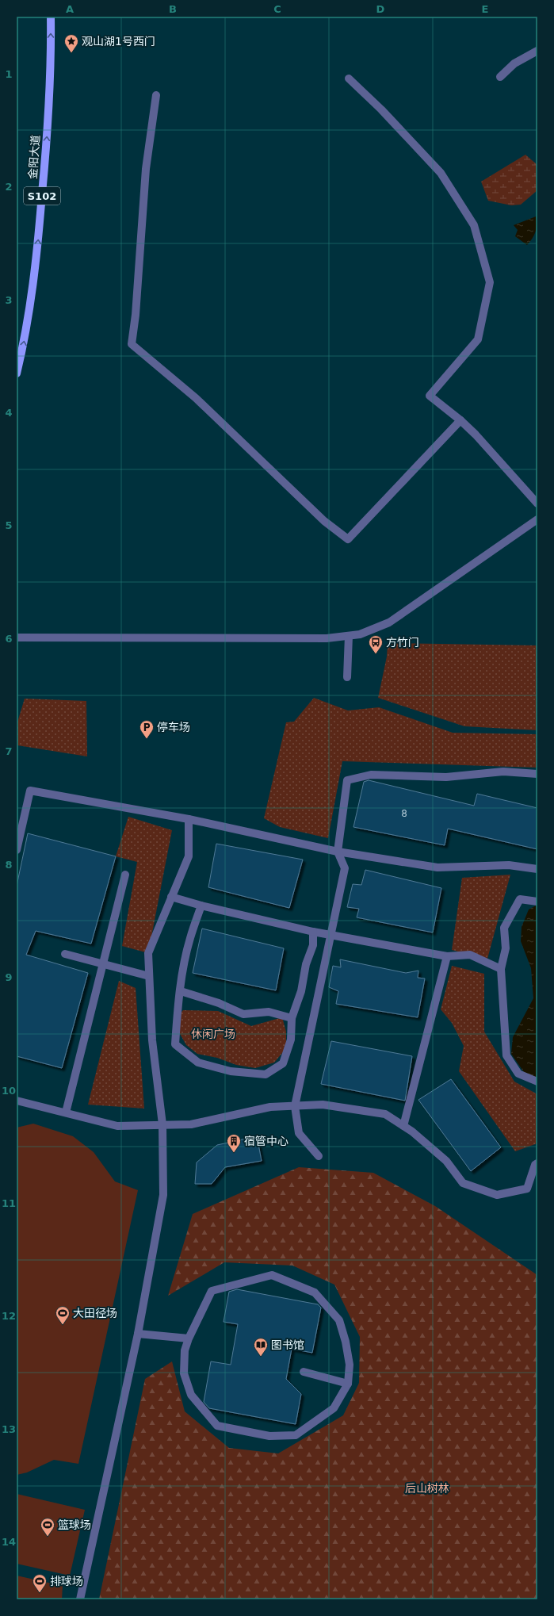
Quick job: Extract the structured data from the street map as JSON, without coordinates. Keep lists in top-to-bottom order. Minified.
{"streets":{"main road":["金阳大道","S102"]},"one_way":["金阳大道"],"parks":["休闲广场","后山树林"],"places":{"place":["观山湖1号西门"],"bus stop":["方竹门"],"parking":["停车场"],"building":["宿管中心"],"sports":["大田径场","篮球场","排球场"],"library":["图书馆"]},"house_numbers":["8"],"grid":{"columns":["A","B","C","D","E"],"rows":["1","2","3","4","5","6","7","8","9","10","11","12","13","14"]}}
